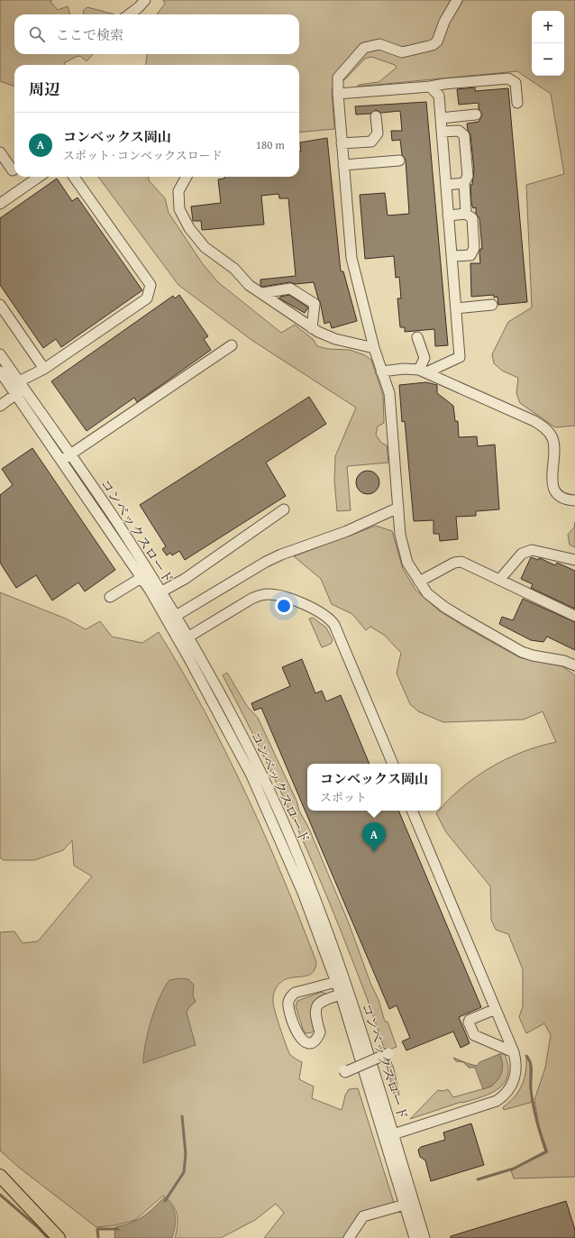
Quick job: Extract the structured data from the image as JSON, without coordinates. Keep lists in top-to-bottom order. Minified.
{"streets":{"street":["コンベックスロード"]},"page":{"map_buttons":["+","−"],"search":"ここで検索","heading":"周辺","list":[{"mark":"A","name":"コンベックス岡山","note":"スポット · コンベックスロード","value":"180 m"}],"popup":["コンベックス岡山","スポット"],"pins":"A"}}
